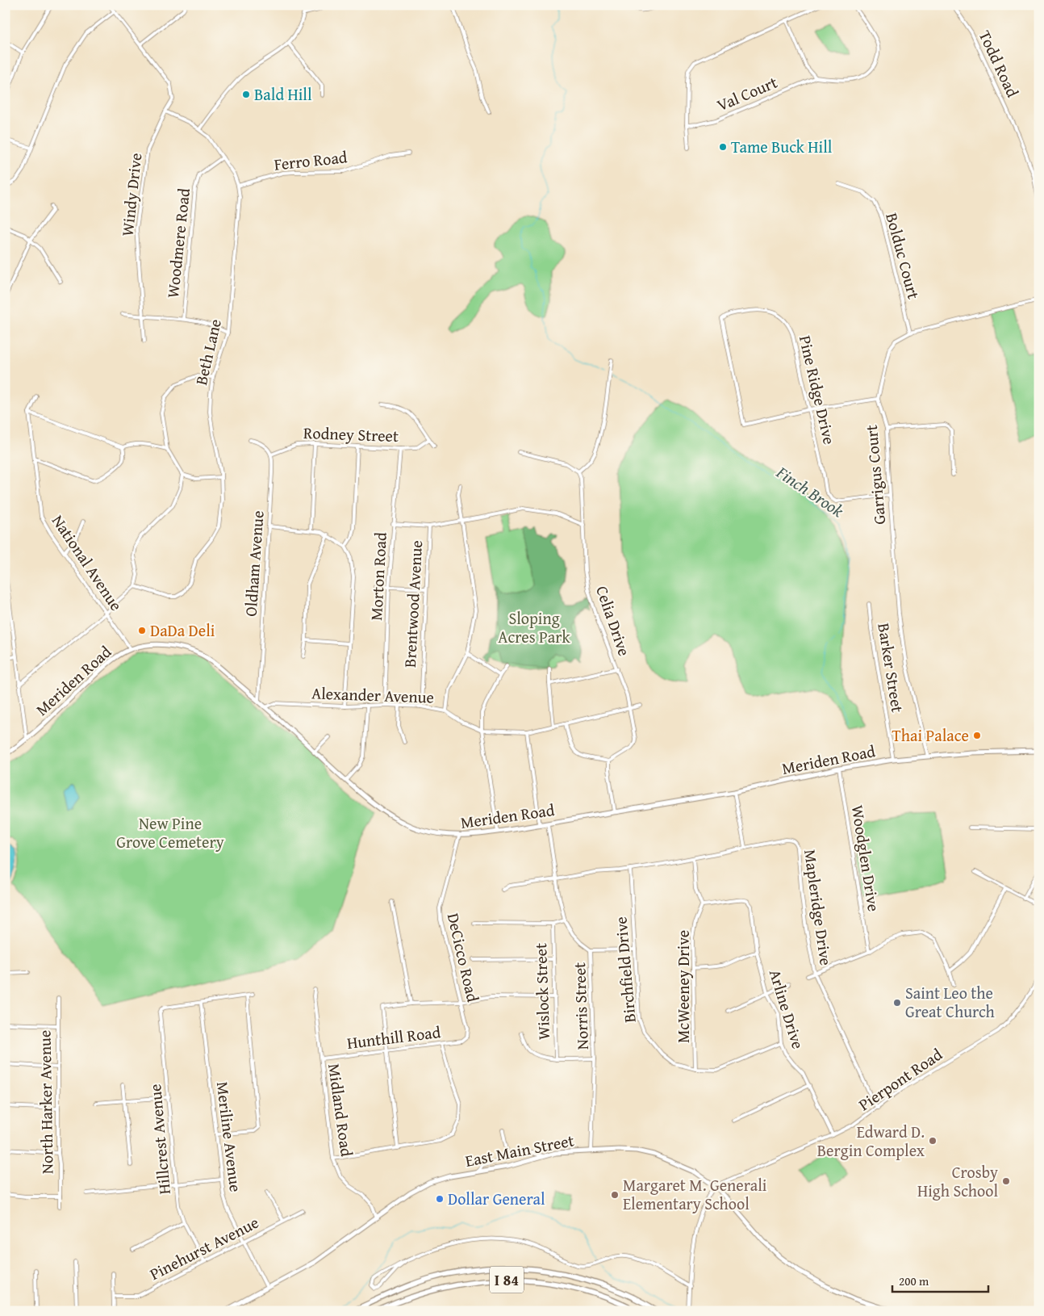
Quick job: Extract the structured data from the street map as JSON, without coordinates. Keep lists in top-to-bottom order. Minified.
{"streets":{"highway":["I 84"],"main road":["Meriden Road","East Main Street"],"street":["Todd Road","Val Court","Ferro Road","Windy Drive","Woodmere Road","Bolduc Court","Beth Lane","Pine Ridge Drive","Rodney Street","Garrigus Court","National Avenue","Oldham Avenue","Morton Road","Brentwood Avenue","Celia Drive","Barker Street","Alexander Avenue","Woodglen Drive","Mapleridge Drive","DeCicco Road","Birchfield Drive","McWeeney Drive","Wislock Street","Norris Street","Arline Drive","Hunthill Road","Pierpont Road","North Harker Avenue","Midland Road","Meriline Avenue","Hillcrest Avenue","Pinehurst Avenue"]},"crossings":[["Ferro Road","Beth Lane"],["Windy Drive","Beth Lane"],["Woodmere Road","Beth Lane"],["Bolduc Court","Garrigus Court"],["Pine Ridge Drive","Garrigus Court"],["Rodney Street","Oldham Avenue"],["Rodney Street","Morton Road"],["Garrigus Court","Meriden Road"],["National Avenue","Meriden Road"],["Oldham Avenue","Meriden Road"],["Morton Road","Alexander Avenue"],["Brentwood Avenue","Alexander Avenue"],["Celia Drive","Alexander Avenue"],["Barker Street","Meriden Road"],["Meriden Road","Alexander Avenue"],["Meriden Road","Woodglen Drive"],["Meriden Road","DeCicco Road"],["Meriden Road","Norris Street"],["Mapleridge Drive","Birchfield Drive"],["Mapleridge Drive","Norris Street"],["Mapleridge Drive","Pierpont Road"],["DeCicco Road","Hunthill Road"],["Birchfield Drive","McWeeney Drive"],["Birchfield Drive","Arline Drive"],["McWeeney Drive","Arline Drive"],["Norris Street","East Main Street"],["Arline Drive","Pierpont Road"],["Hunthill Road","Midland Road"],["Pierpont Road","East Main Street"],["Midland Road","East Main Street"],["Meriline Avenue","Hillcrest Avenue"],["Meriline Avenue","East Main Street"],["Meriline Avenue","Pinehurst Avenue"],["Hillcrest Avenue","Pinehurst Avenue"]],"water":["Finch Brook"],"parks":["Sloping Acres Park","New Pine Grove Cemetery"],"places":["Bald Hill","Tame Buck Hill","DaDa Deli","Thai Palace","Saint Leo the Great Church","Edward D. Bergin Complex","Crosby High School","Margaret M. Generali Elementary School","Dollar General"],"scale_bar":"200 m"}
